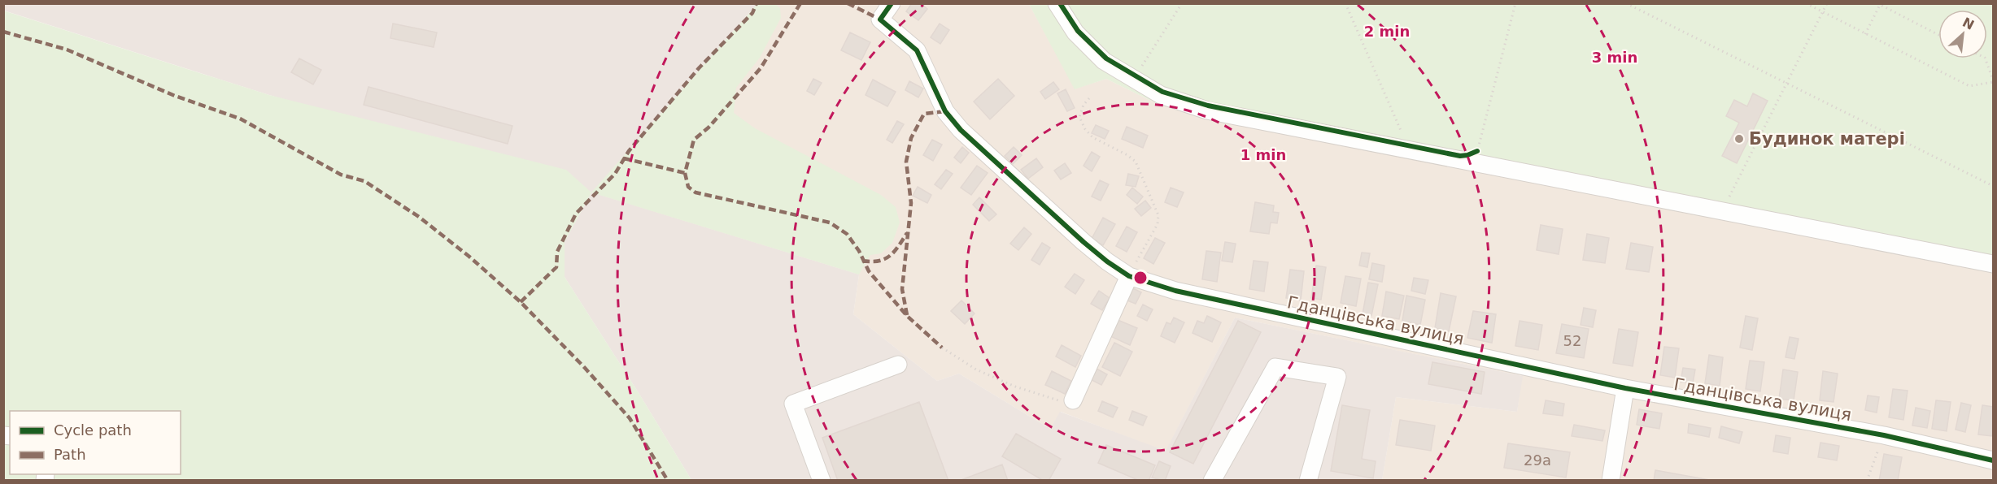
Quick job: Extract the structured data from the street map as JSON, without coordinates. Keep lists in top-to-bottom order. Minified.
{"streets":{"street":["Гданцівська вулиця"]},"places":["Будинок матері"],"house_numbers":["52","29а"],"legend":["Cycle path","Path"],"north":"top right","rings":["2 min","3 min","1 min"]}
